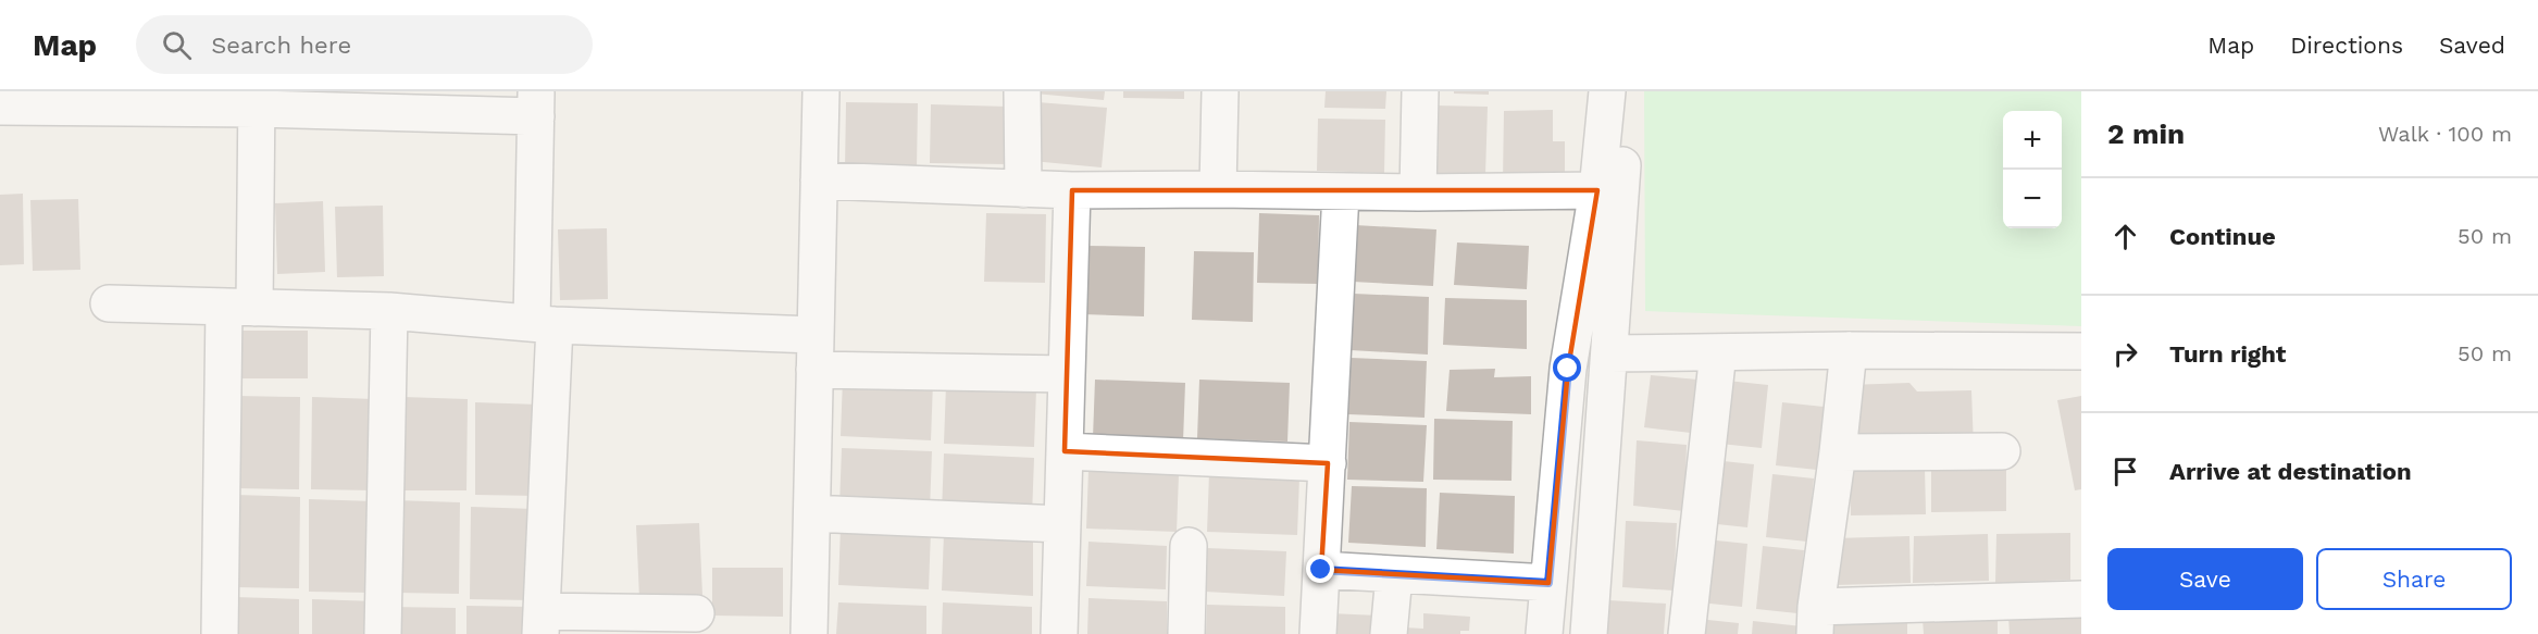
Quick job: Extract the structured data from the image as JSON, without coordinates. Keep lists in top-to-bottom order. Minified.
{"page":{"header":"Map","search":"Search here","nav":["Map","Directions","Saved"],"heading":["2 min","Walk · 100 m"],"map_buttons":["+","−"],"list":[["Continue","50 m"],["Turn right","50 m"],"Arrive at destination"],"buttons":["Save","Share"]}}
